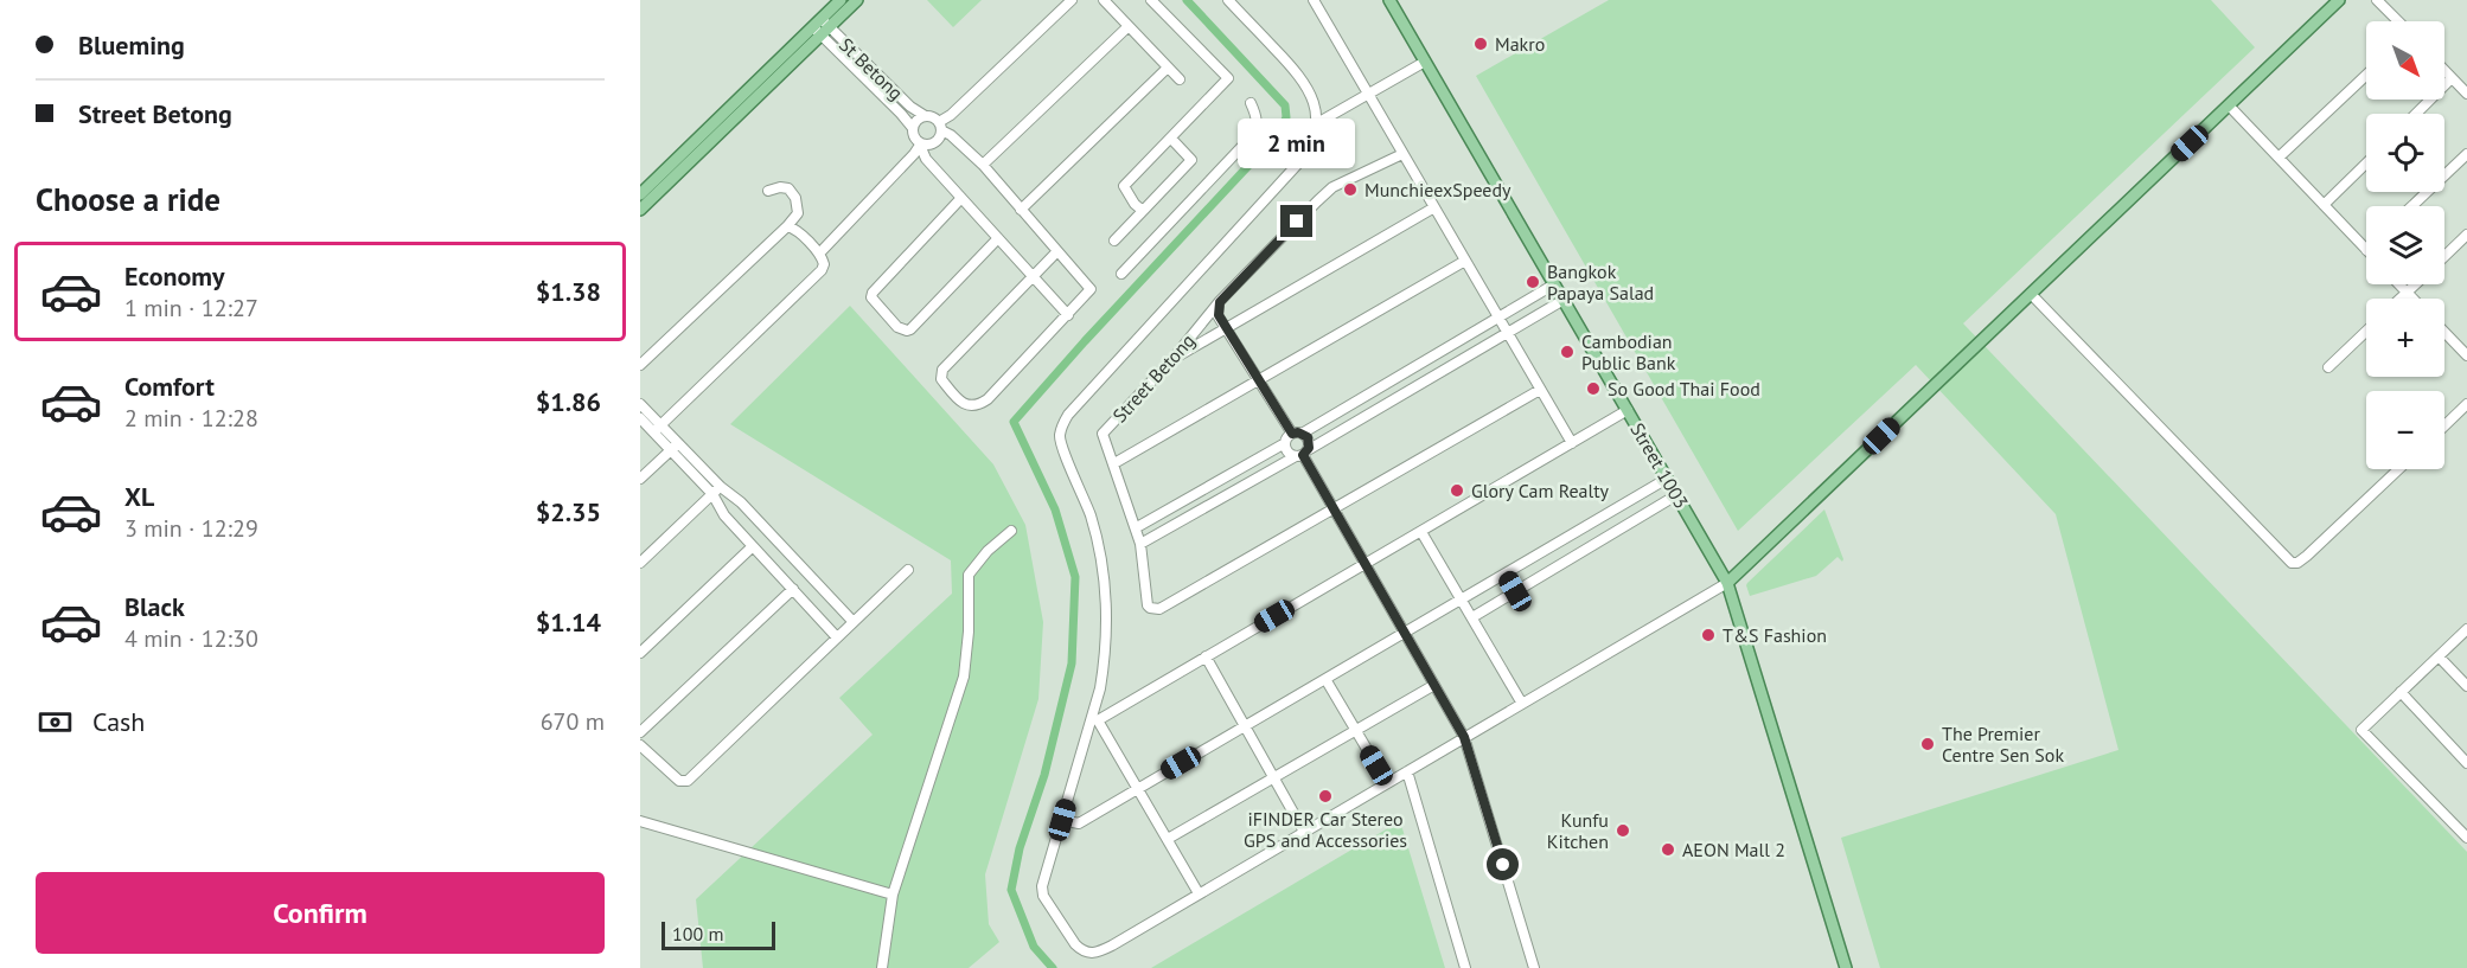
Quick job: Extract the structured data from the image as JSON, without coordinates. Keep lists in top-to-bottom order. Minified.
{"streets":{"main road":["Street 1003"],"street":["St Betong","Street Betong"]},"places":["Makro","MunchieexSpeedy","Bangkok Papaya Salad","Cambodian Public Bank","So Good Thai Food","Glory Cam Realty","T&S Fashion","The Premier Centre Sen Sok","iFINDER Car Stereo GPS and Accessories","Kunfu Kitchen","AEON Mall 2"],"scale_bar":"100 m","north":"bottom right","page":{"banner":["Blueming","Street Betong"],"map_buttons":["+","−"],"bubble":"2 min","heading":"Choose a ride","list":[{"name":"Economy","note":"1 min · 12:27","value":"$1.38"},{"name":"Comfort","note":"2 min · 12:28","value":"$1.86"},{"name":"XL","note":"3 min · 12:29","value":"$2.35"},{"name":"Black","note":"4 min · 12:30","value":"$1.14"}],"pay":["Cash","670 m"],"buttons":"Confirm","scale":"100 m"}}
